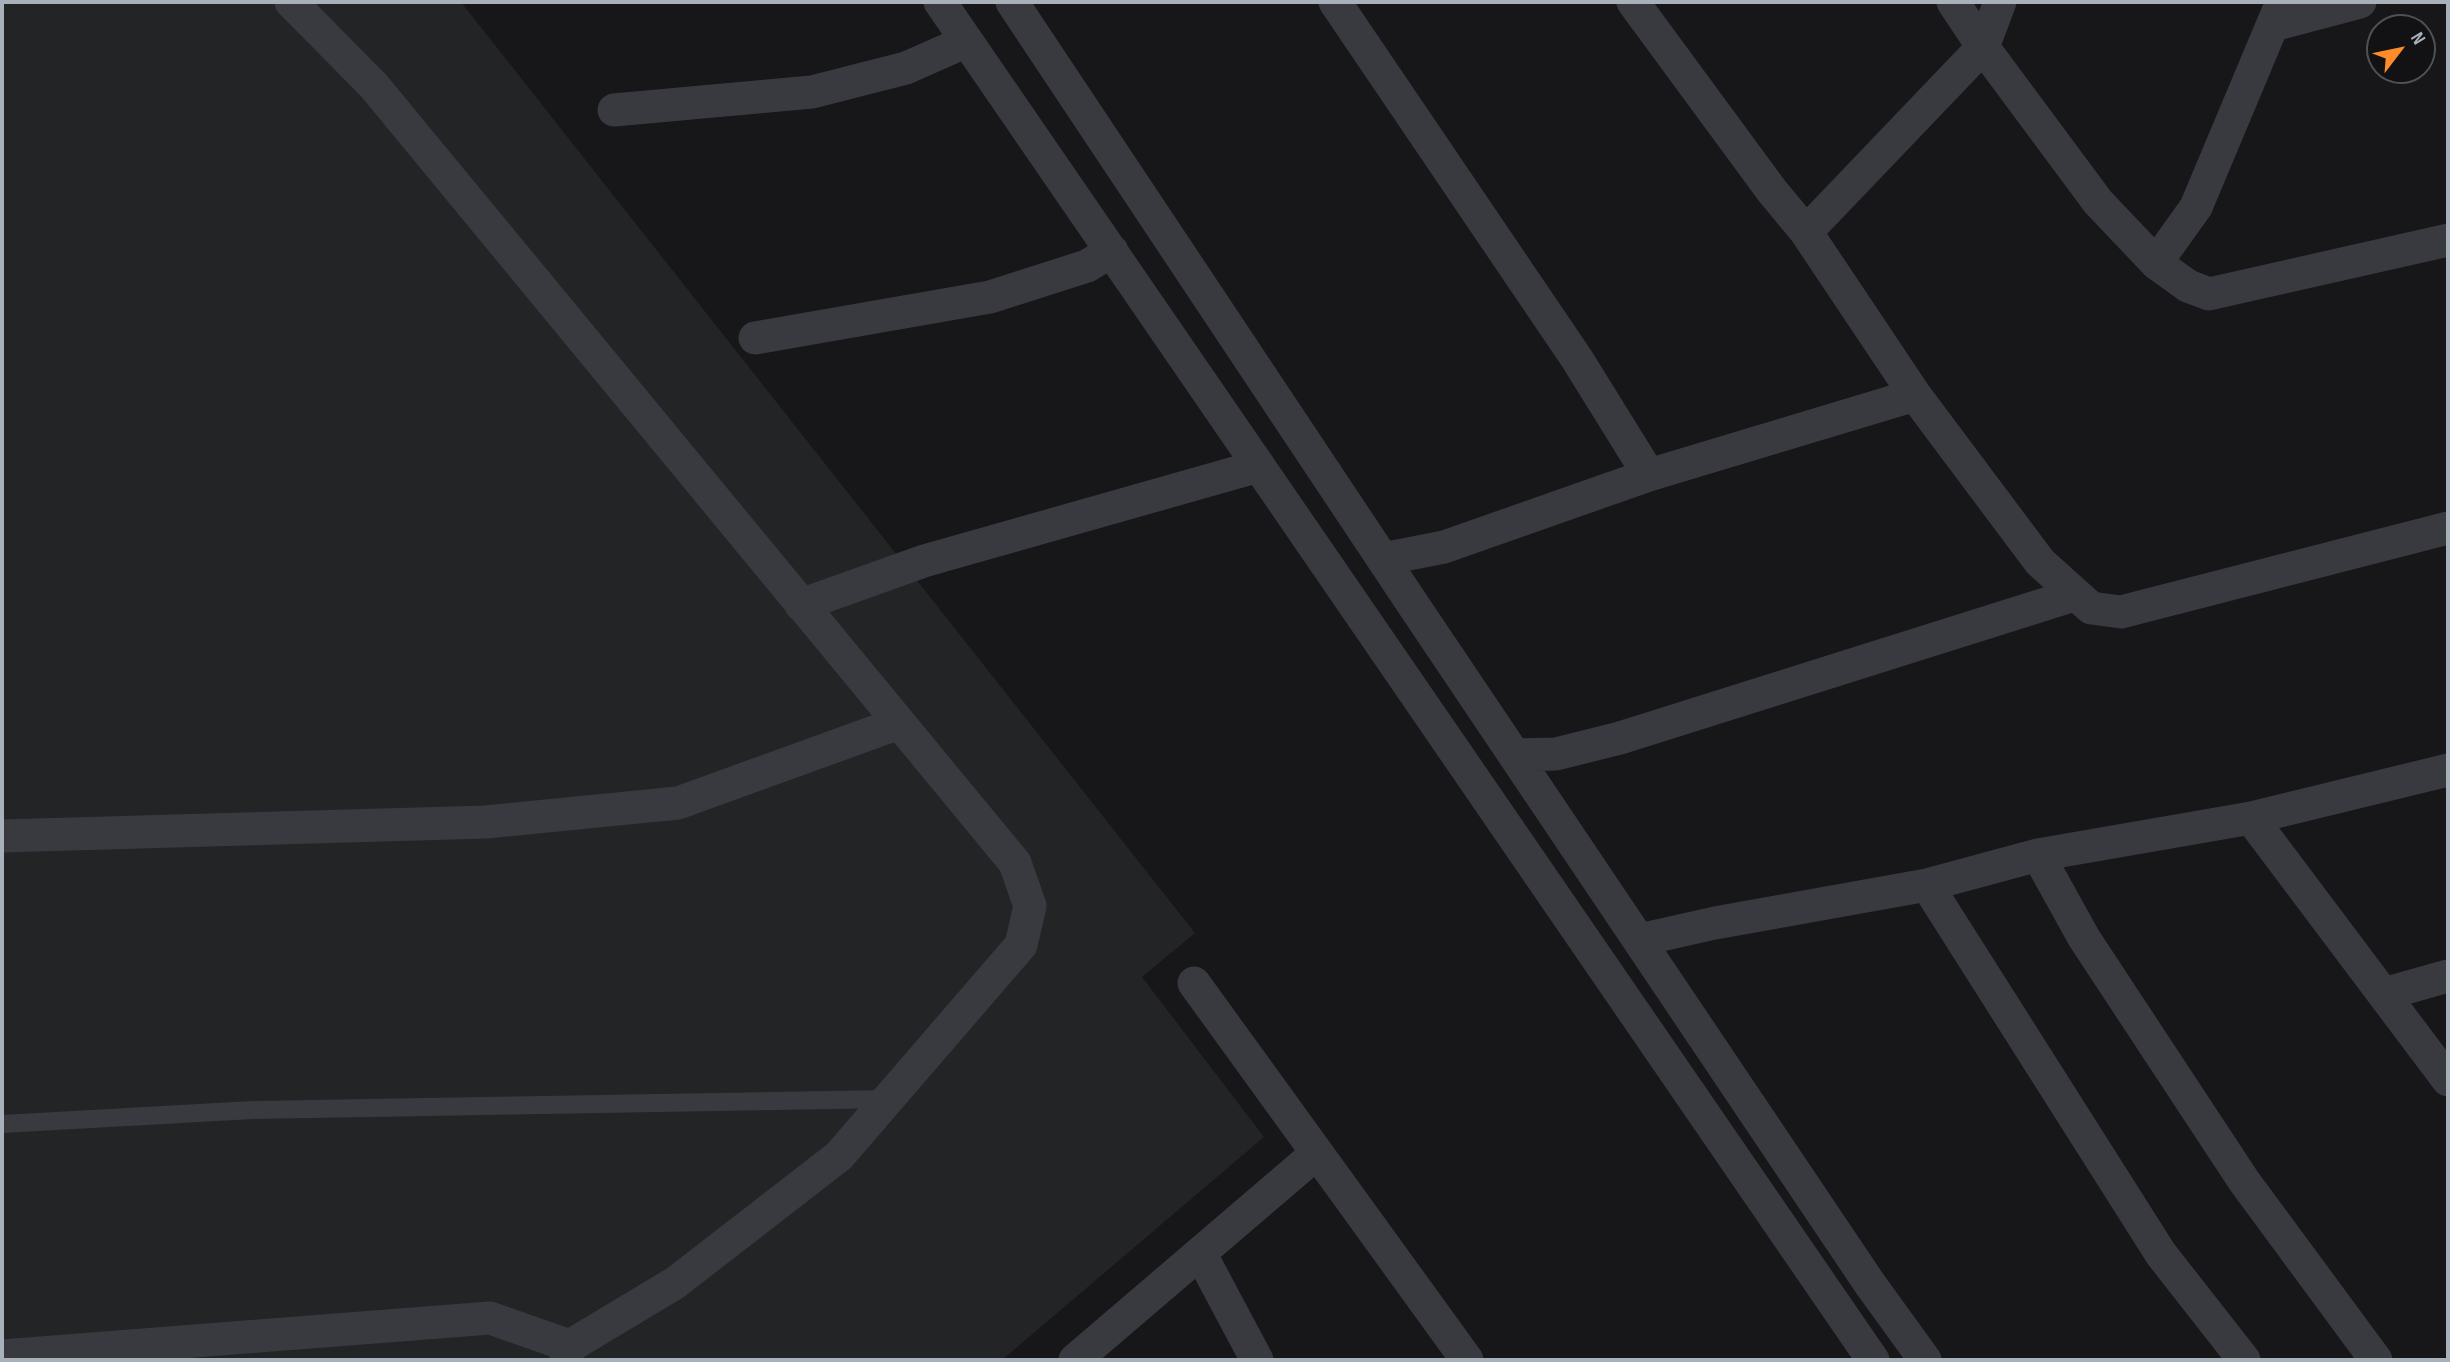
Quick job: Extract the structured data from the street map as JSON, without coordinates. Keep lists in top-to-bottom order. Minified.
{"north":"top right"}
